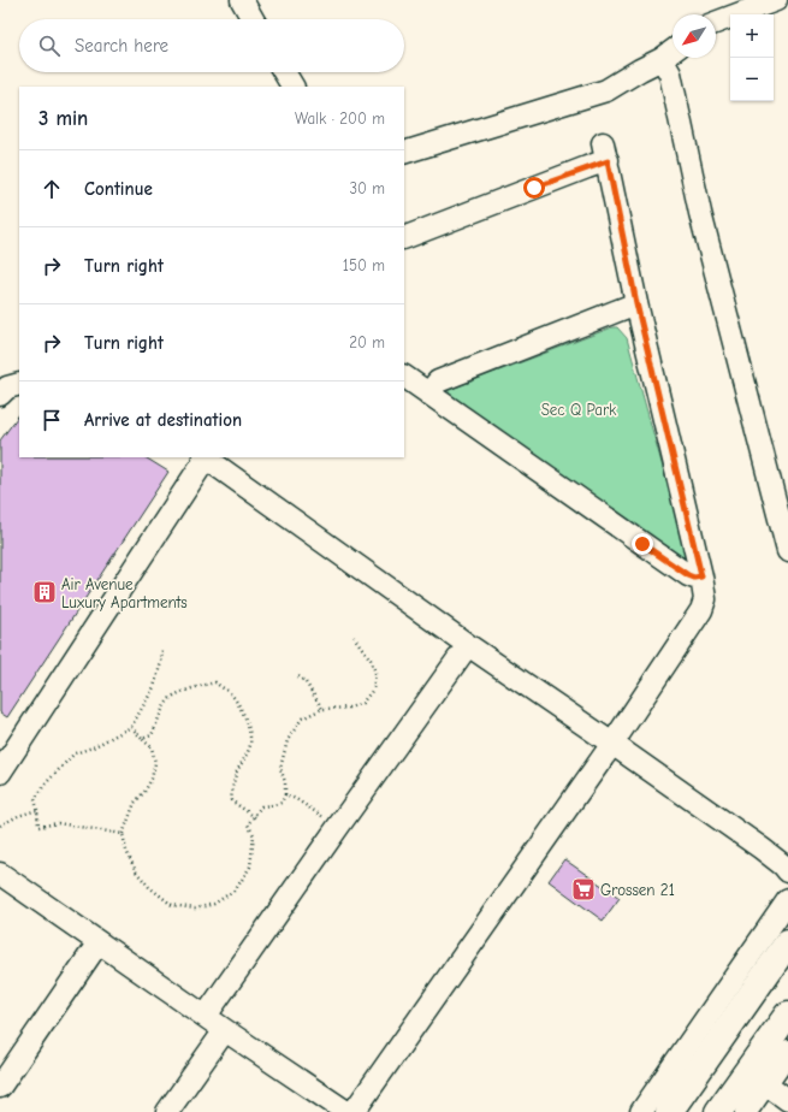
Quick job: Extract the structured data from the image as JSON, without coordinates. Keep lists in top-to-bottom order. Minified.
{"parks":["Sec Q Park"],"places":{"building":["Air Avenue Luxury Apartments"],"supermarket":["Grossen 21"]},"north":"bottom left","page":{"map_buttons":["+","−"],"search":"Search here","heading":["3 min","Walk · 200 m"],"list":[["Continue","30 m"],["Turn right","150 m"],["Turn right","20 m"],"Arrive at destination"]}}
